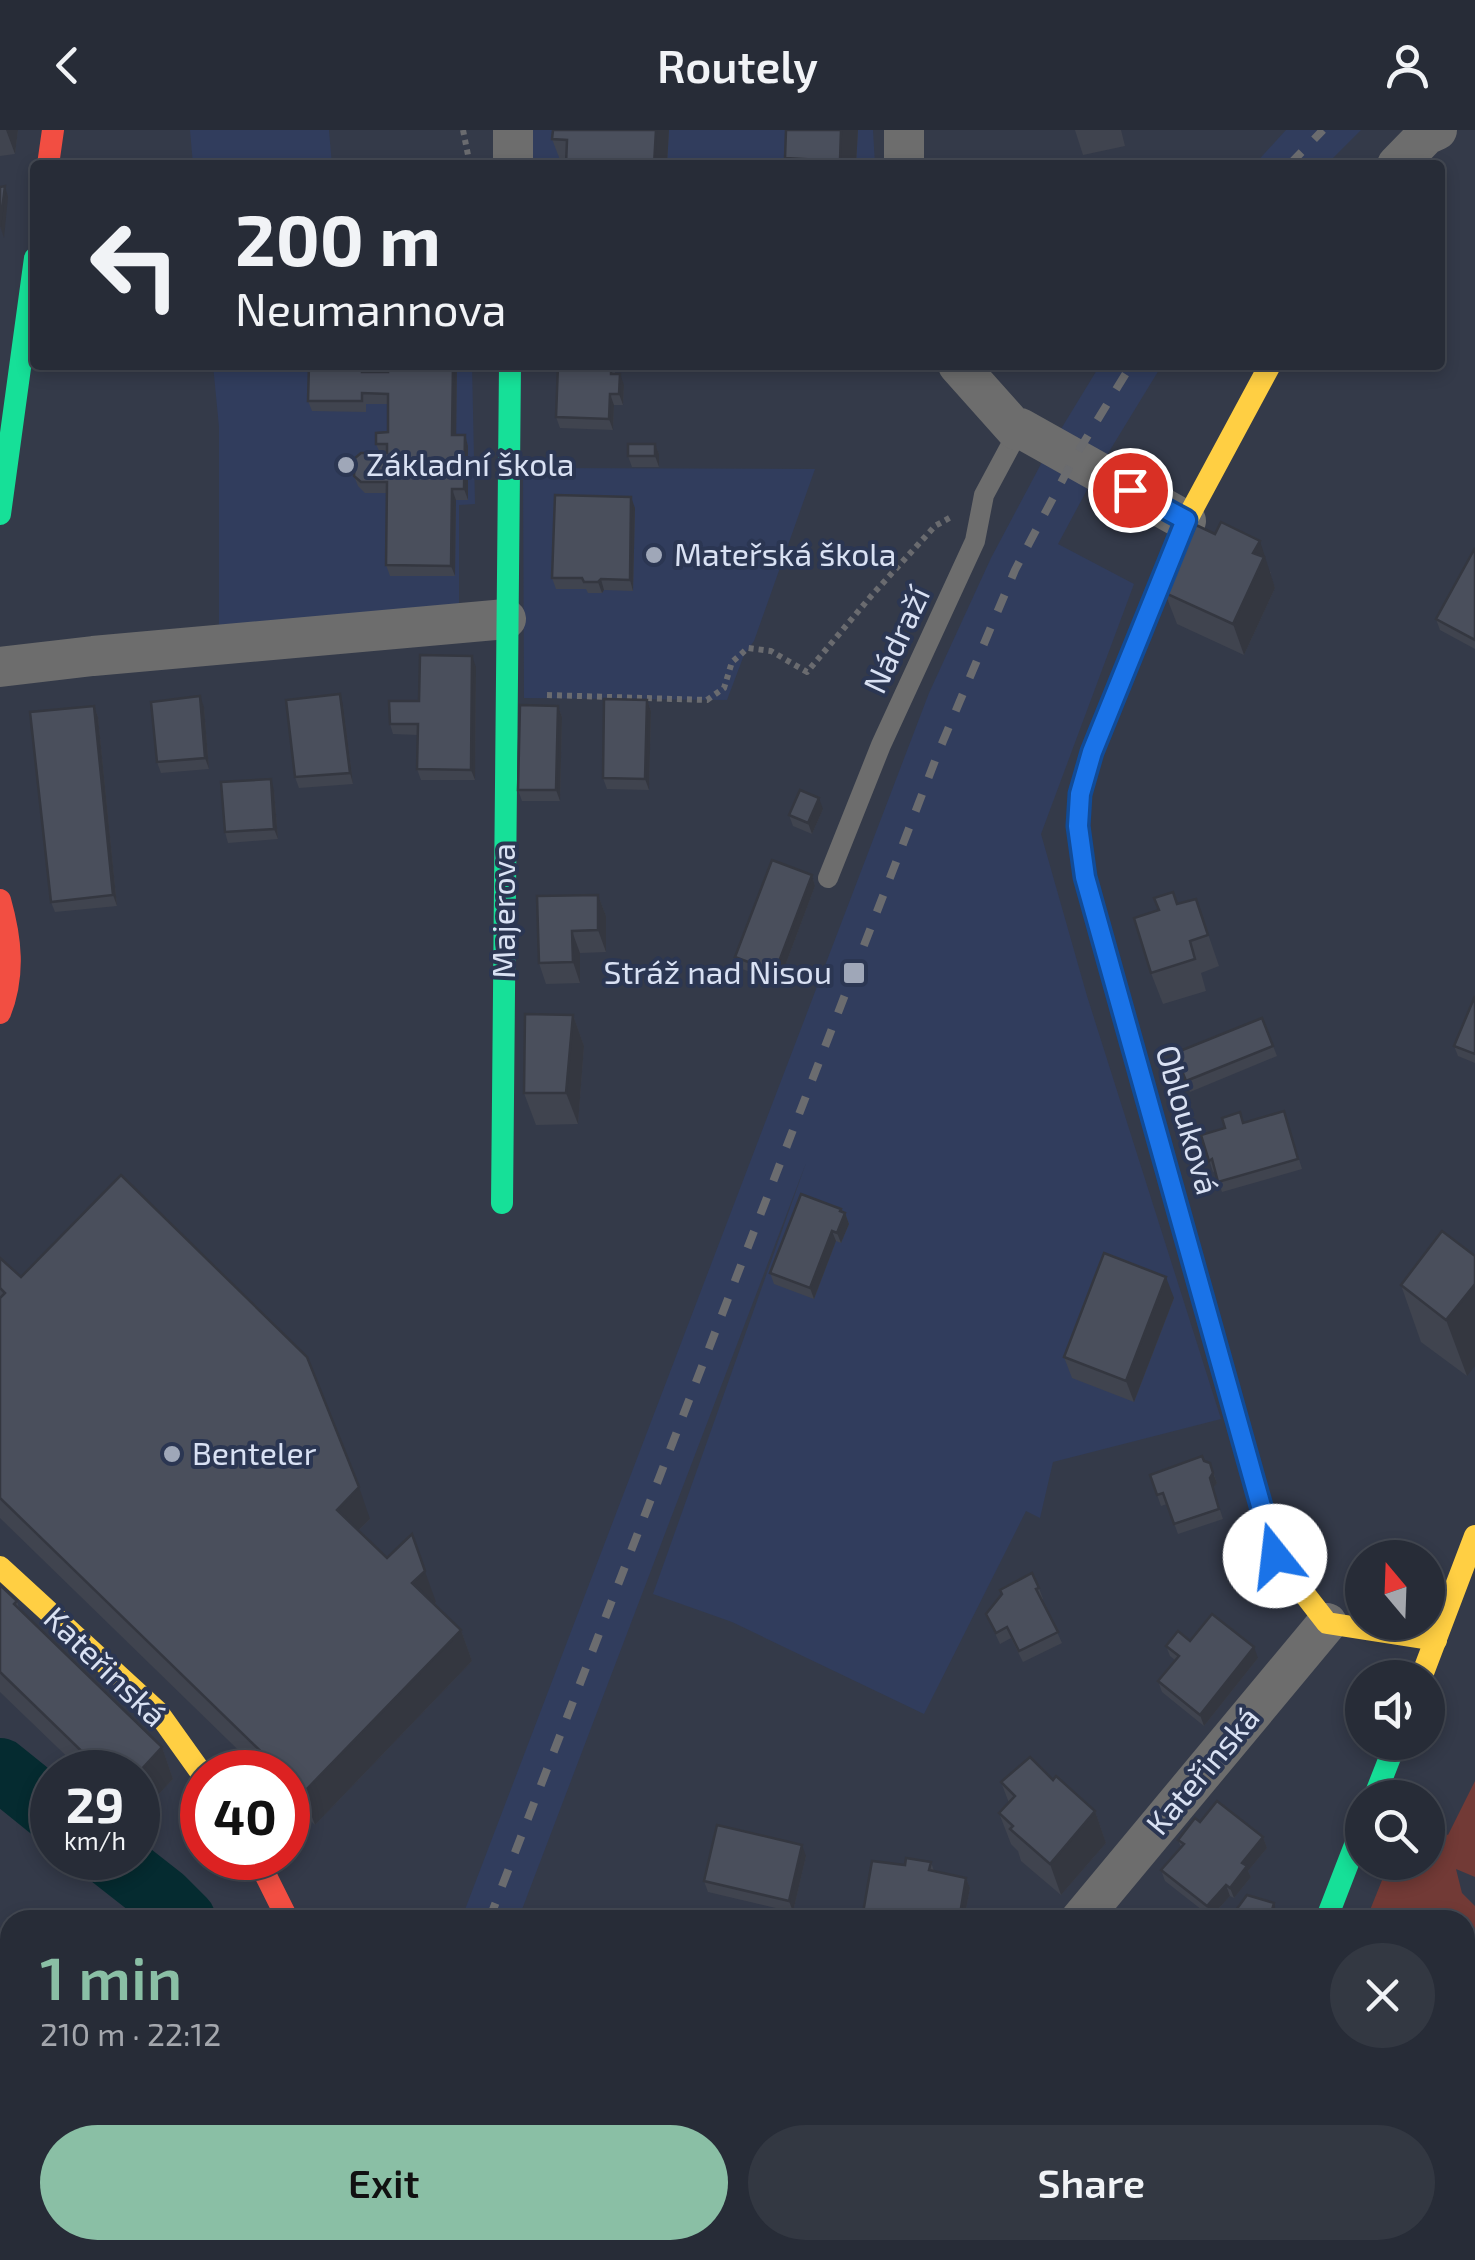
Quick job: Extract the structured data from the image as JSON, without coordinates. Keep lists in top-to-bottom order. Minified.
{"streets":{"street":["Majerova","Oblouková","Kateřinská"],"lane":["Nádraží"]},"crossings":[["Oblouková","Kateřinská"]],"places":{"other":["Základní škola","Mateřská škola","Benteler"],"transit":["Stráž nad Nisou"]},"north":"top","page":{"header":"Routely","turn":["200 m","Neumannova"],"speed":"29 km/h","limit":"40","heading":["1 min","210 m · 22:12"],"buttons":["Exit","Share"]}}
